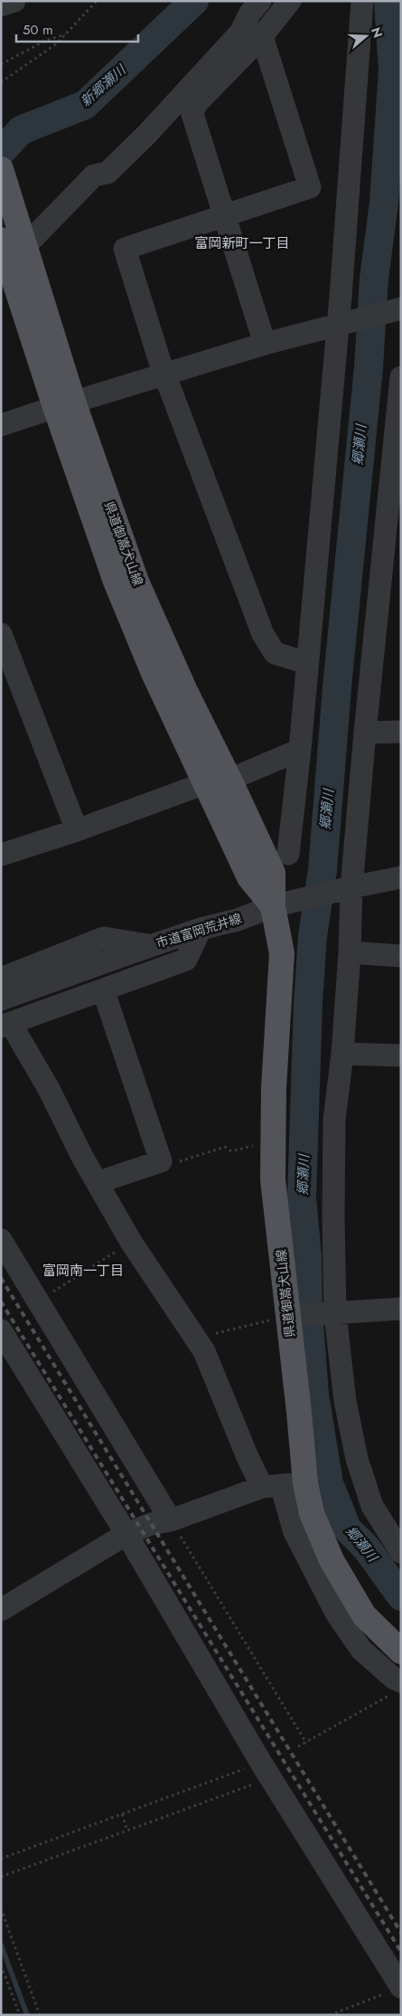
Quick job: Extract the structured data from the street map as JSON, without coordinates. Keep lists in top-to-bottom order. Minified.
{"streets":{"main road":["県道御嵩犬山線"],"street":["市道富岡荒井線"]},"crossings":[["県道御嵩犬山線","市道富岡荒井線"]],"districts":["富岡新町一丁目","富岡南一丁目"],"water":["新郷瀬川","郷瀬川"],"scale_bar":"50 m","north":"right"}
